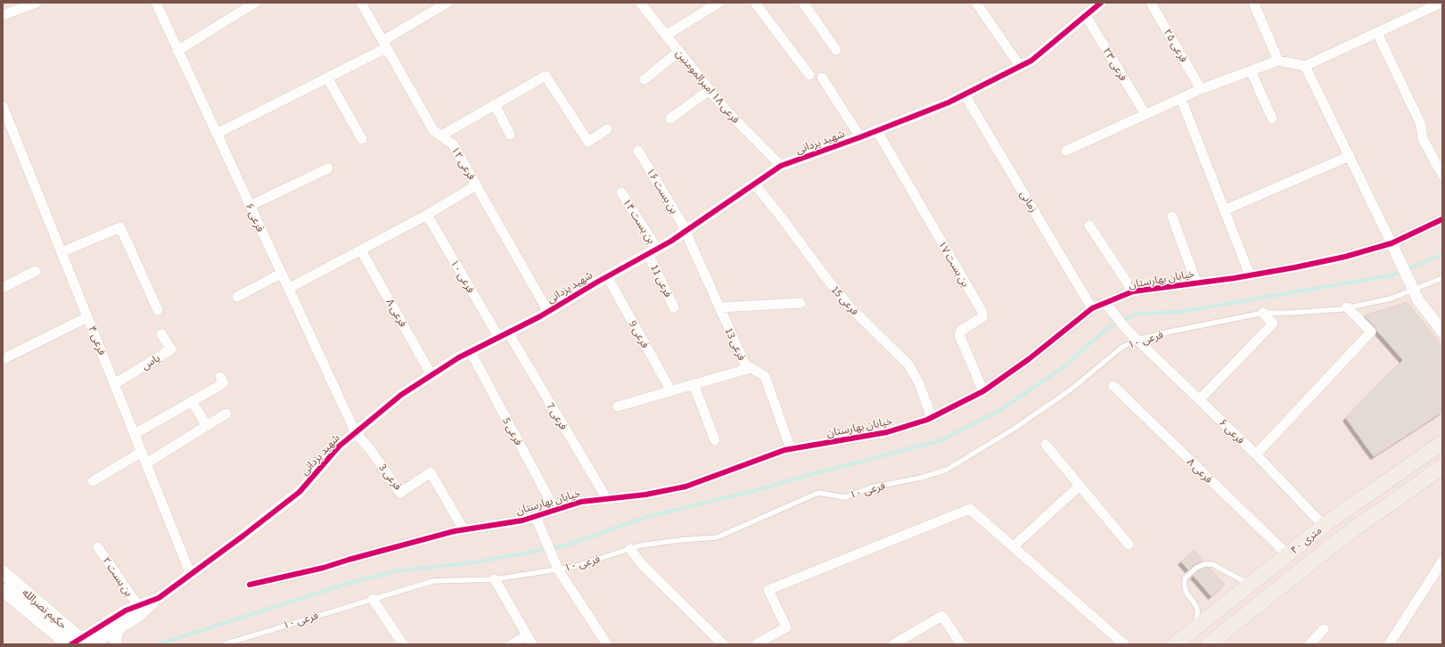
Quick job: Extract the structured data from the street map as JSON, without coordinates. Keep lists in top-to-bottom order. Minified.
{"streets":{"main road":["۴۰ متری","حکیم نصرالله"],"street":["فرعی ۲۵","فرعی ۲۳","فرعی ۱۸ امیرالمومنین","شهید یزدانی","فرعی ۱۲","بن بست ۱۶","زمانی","فرعی ۶","بن بست ۱۴","بن بست ۱۷","فرعی ۱۰","خیابان بهارستان","فرعی 11","فرعی 15","فرعی ۸","فرعی 9","فرعی ۴","فرعی 13","یاس","فرعی 7","فرعی 5","فرعی 3","بن بست ۲"]},"crossings":[["فرعی ۲۳","شهید یزدانی"],["فرعی ۱۸ امیرالمومنین","شهید یزدانی"],["شهید یزدانی","فرعی ۱۲"],["شهید یزدانی","بن بست ۱۶"],["شهید یزدانی","زمانی"],["شهید یزدانی","فرعی ۶"],["شهید یزدانی","بن بست ۱۴"],["شهید یزدانی","بن بست ۱۷"],["شهید یزدانی","فرعی ۱۰"],["شهید یزدانی","فرعی 11"],["شهید یزدانی","فرعی 15"],["شهید یزدانی","فرعی ۸"],["شهید یزدانی","فرعی 9"],["شهید یزدانی","فرعی ۴"],["شهید یزدانی","فرعی 13"],["شهید یزدانی","فرعی 7"],["شهید یزدانی","فرعی 5"],["شهید یزدانی","فرعی 3"],["شهید یزدانی","بن بست ۲"],["شهید یزدانی","حکیم نصرالله"],["بن بست ۱۶","فرعی 13"],["زمانی","خیابان بهارستان"],["فرعی ۶","فرعی ۱۰"],["فرعی ۶","خیابان بهارستان"],["فرعی ۶","فرعی 3"],["فرعی ۶","۴۰ متری"],["بن بست ۱۴","فرعی 11"],["بن بست ۱۷","خیابان بهارستان"],["فرعی ۱۰","فرعی 7"],["خیابان بهارستان","فرعی 15"],["خیابان بهارستان","فرعی 13"],["خیابان بهارستان","فرعی 7"],["خیابان بهارستان","فرعی 5"],["خیابان بهارستان","فرعی 3"],["فرعی ۸","۴۰ متری"],["فرعی ۴","یاس"]]}
